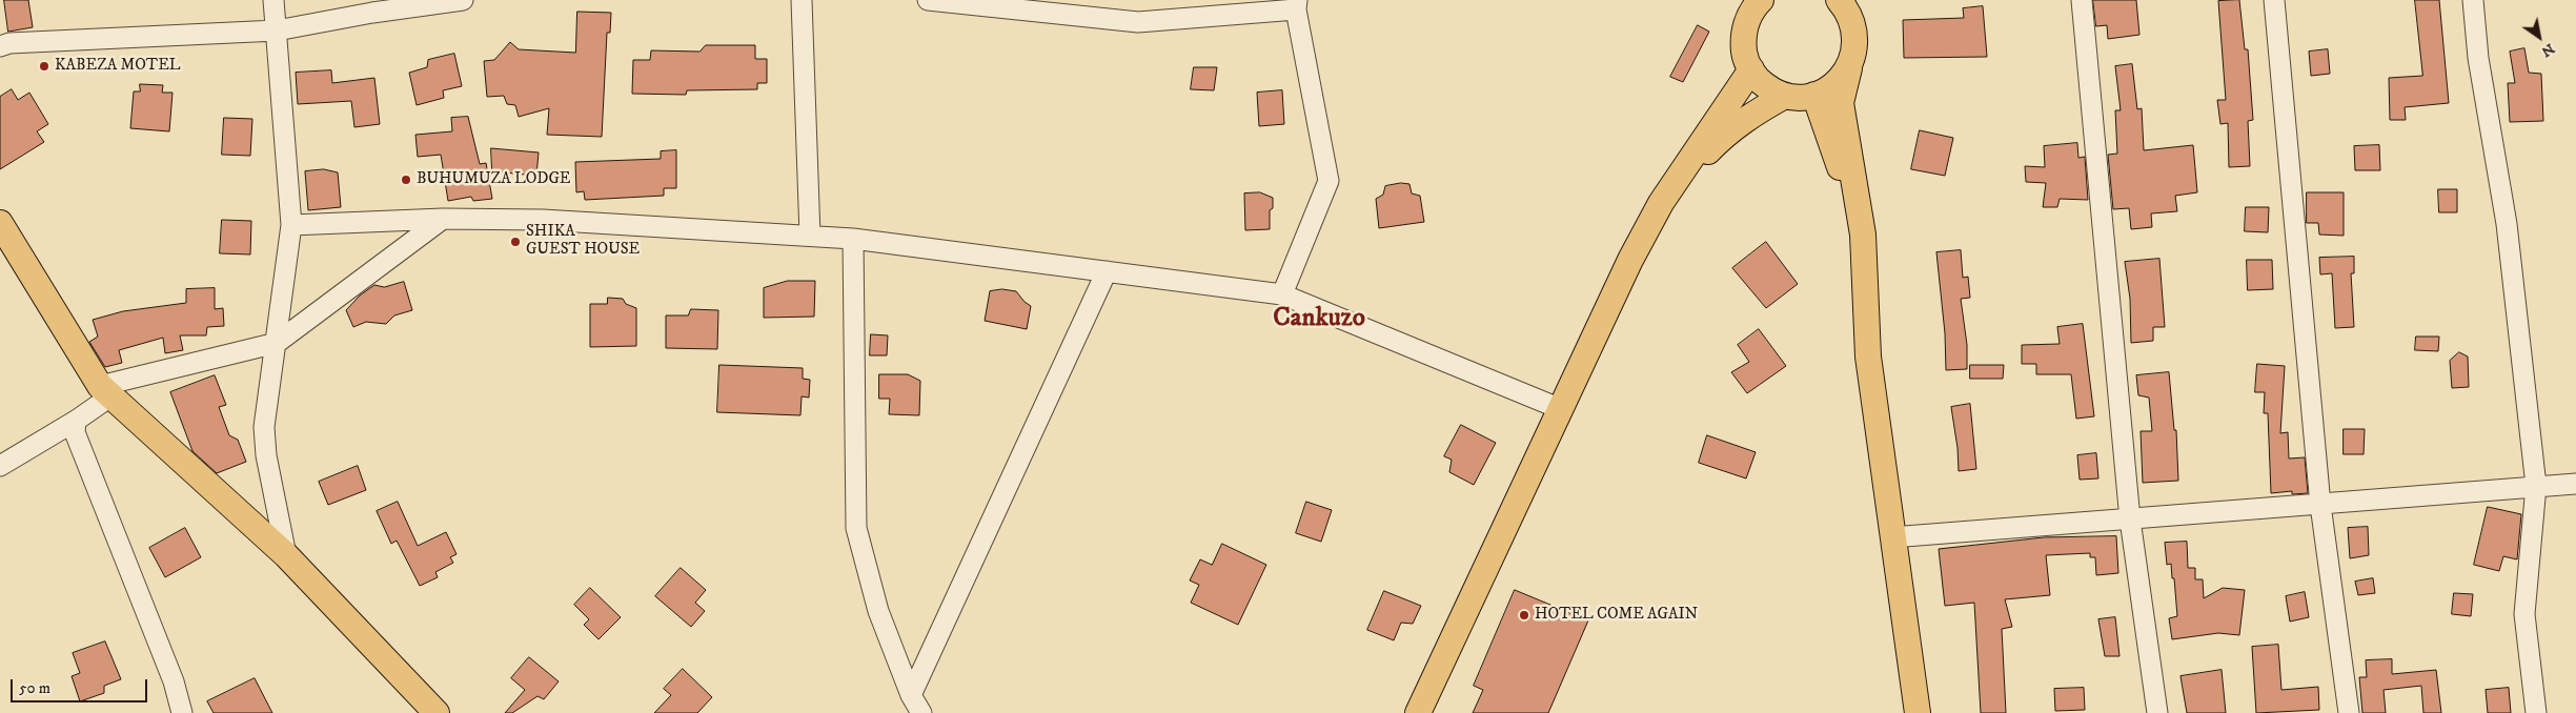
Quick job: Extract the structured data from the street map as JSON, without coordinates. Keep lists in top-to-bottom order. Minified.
{"districts":["Cankuzo"],"places":["KABEZA MOTEL","BUHUMUZA LODGE","SHIKA GUEST HOUSE","HOTEL COME AGAIN"],"scale_bar":"50 m","north":"bottom right"}
